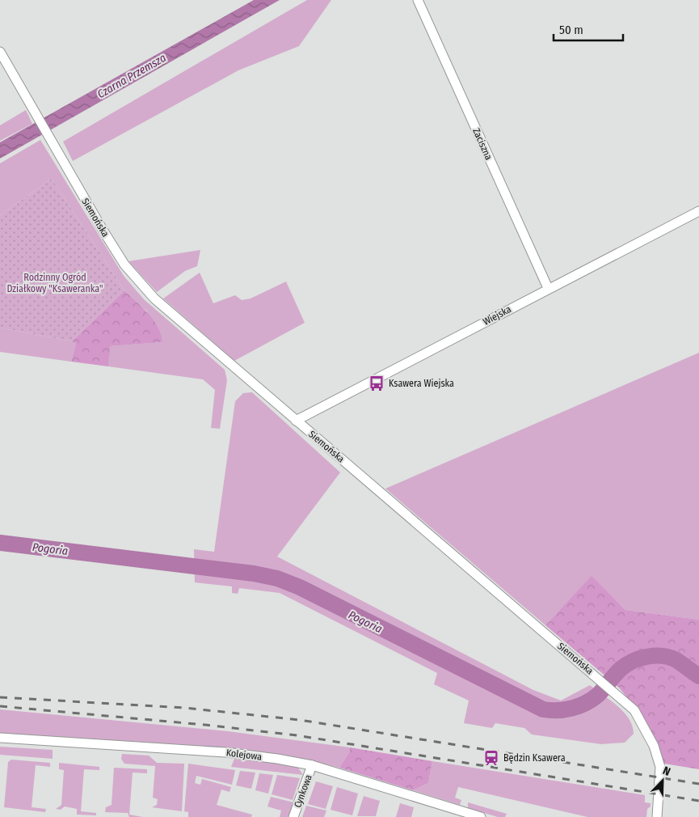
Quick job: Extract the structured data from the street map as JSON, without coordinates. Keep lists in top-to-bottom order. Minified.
{"streets":{"street":["Zaciszna","Siemońska","Wiejska","Kolejowa","Cynkowa"]},"crossings":[["Zaciszna","Wiejska"],["Siemońska","Wiejska"],["Kolejowa","Cynkowa"]],"water":["Czarna Przemsza","Pogoria"],"parks":["Rodzinny Ogród Działkowy \"Ksaweranka\""],"places":{"bus stop":["Ksawera Wiejska"],"station":["Będzin Ksawera"]},"scale_bar":"50 m","north":"top right"}
